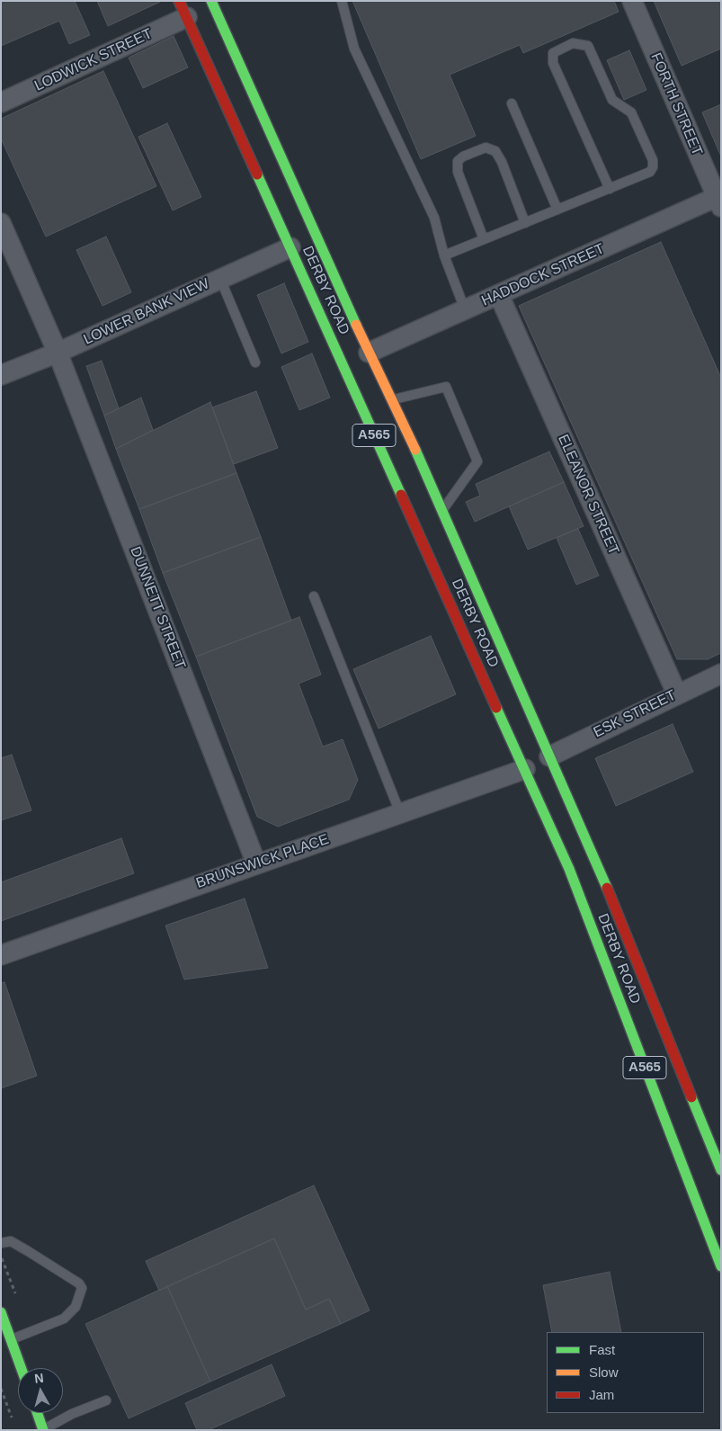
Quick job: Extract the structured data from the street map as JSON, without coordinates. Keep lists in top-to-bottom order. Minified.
{"streets":{"main road":["DERBY ROAD","A565"],"street":["LODWICK STREET","FORTH STREET","HADDOCK STREET","LOWER BANK VIEW","ELEANOR STREET","DUNNETT STREET","ESK STREET","BRUNSWICK PLACE"]},"crossings":[["LODWICK STREET","DERBY ROAD"],["FORTH STREET","HADDOCK STREET"],["HADDOCK STREET","DERBY ROAD"],["HADDOCK STREET","ELEANOR STREET"],["DERBY ROAD","LOWER BANK VIEW"],["DERBY ROAD","ESK STREET"],["DERBY ROAD","BRUNSWICK PLACE"],["LOWER BANK VIEW","DUNNETT STREET"],["ELEANOR STREET","ESK STREET"],["DUNNETT STREET","BRUNSWICK PLACE"]],"legend":["Fast","Slow","Jam"],"north":"top"}
